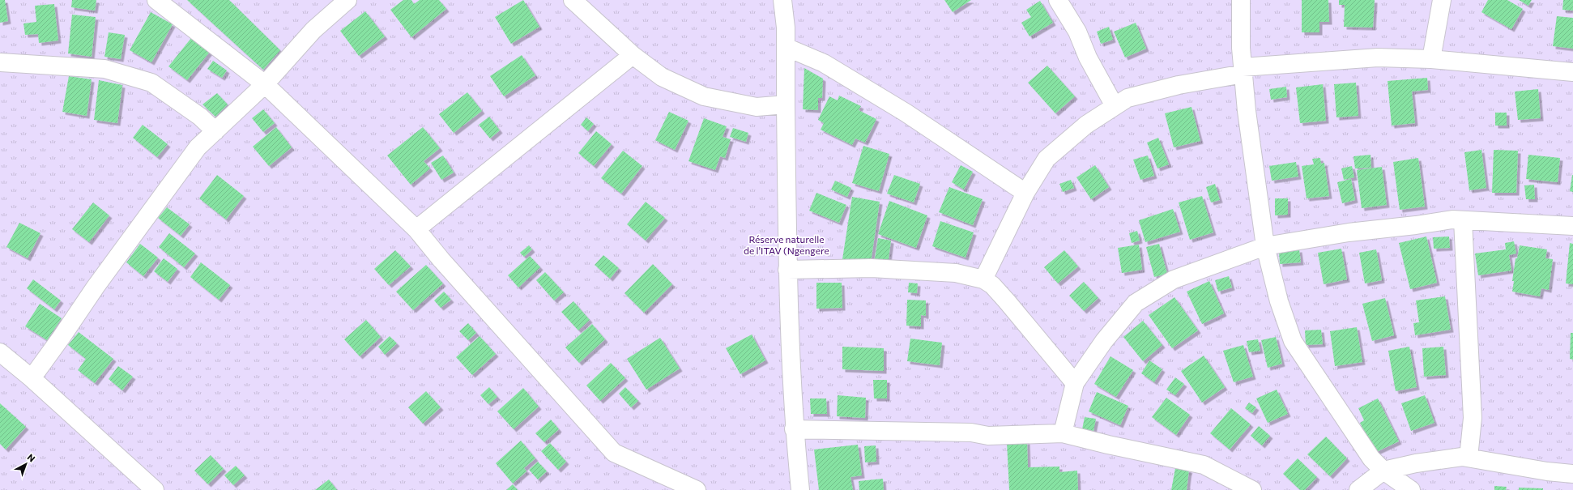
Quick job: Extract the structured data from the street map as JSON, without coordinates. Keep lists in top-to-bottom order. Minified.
{"parks":["Réserve naturelle de l'ITAV (Ngengere"],"north":"top right"}
